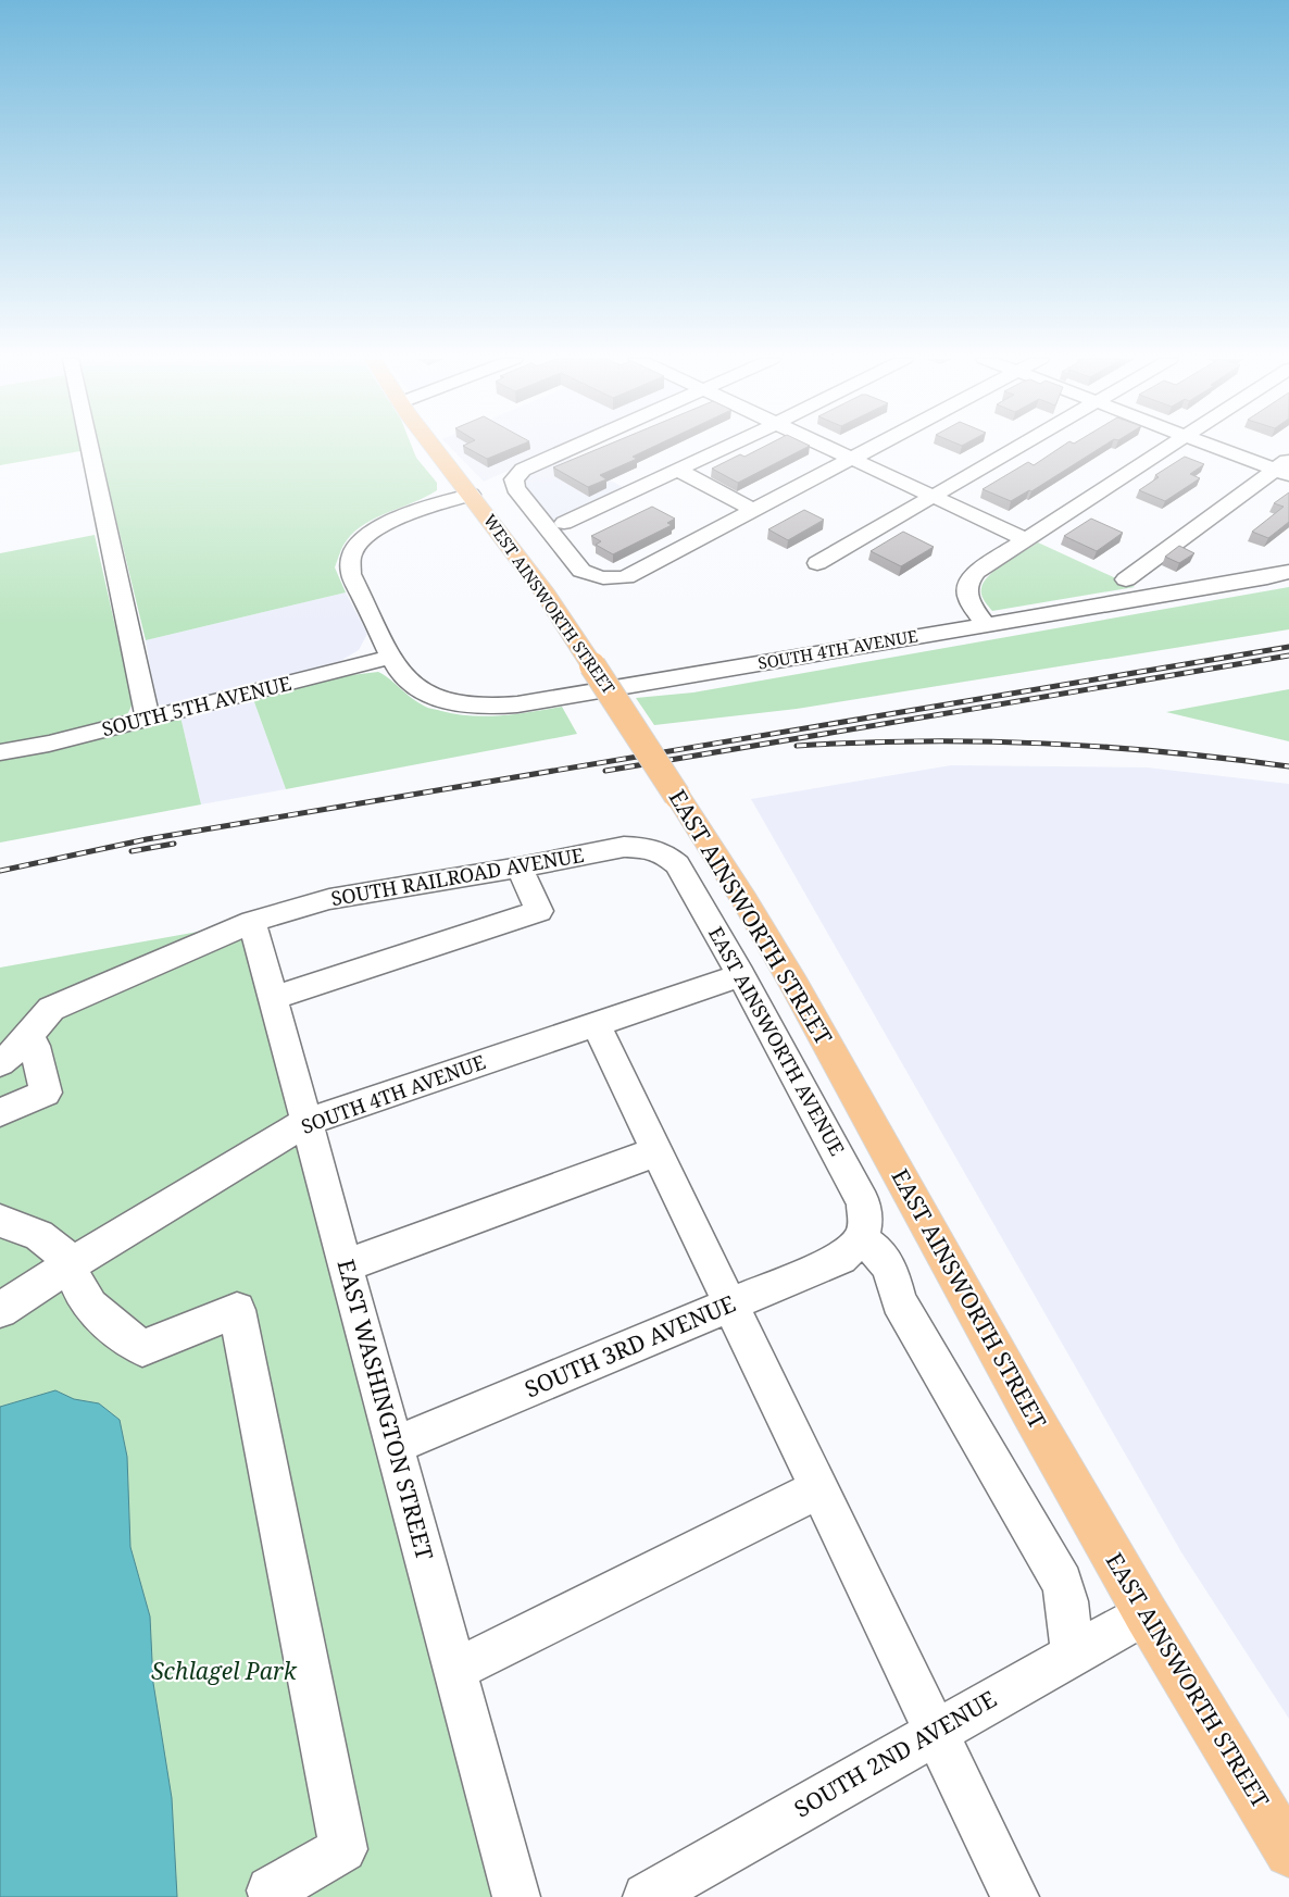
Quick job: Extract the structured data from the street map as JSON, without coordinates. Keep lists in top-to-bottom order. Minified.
{"streets":{"main road":["WEST AINSWORTH STREET","EAST AINSWORTH STREET"],"street":["SOUTH 4TH AVENUE","SOUTH 5TH AVENUE","SOUTH RAILROAD AVENUE","EAST AINSWORTH AVENUE","SOUTH 3RD AVENUE","EAST WASHINGTON STREET","SOUTH 2ND AVENUE"]},"crossings":[["WEST AINSWORTH STREET","SOUTH 4TH AVENUE"],["WEST AINSWORTH STREET","EAST AINSWORTH STREET"],["SOUTH 4TH AVENUE","SOUTH 5TH AVENUE"],["SOUTH 4TH AVENUE","EAST AINSWORTH AVENUE"],["SOUTH 4TH AVENUE","EAST WASHINGTON STREET"],["SOUTH RAILROAD AVENUE","EAST AINSWORTH AVENUE"],["SOUTH RAILROAD AVENUE","EAST WASHINGTON STREET"],["EAST AINSWORTH STREET","SOUTH 2ND AVENUE"],["EAST AINSWORTH AVENUE","SOUTH 3RD AVENUE"],["SOUTH 3RD AVENUE","EAST WASHINGTON STREET"]],"parks":["Schlagel Park"]}
